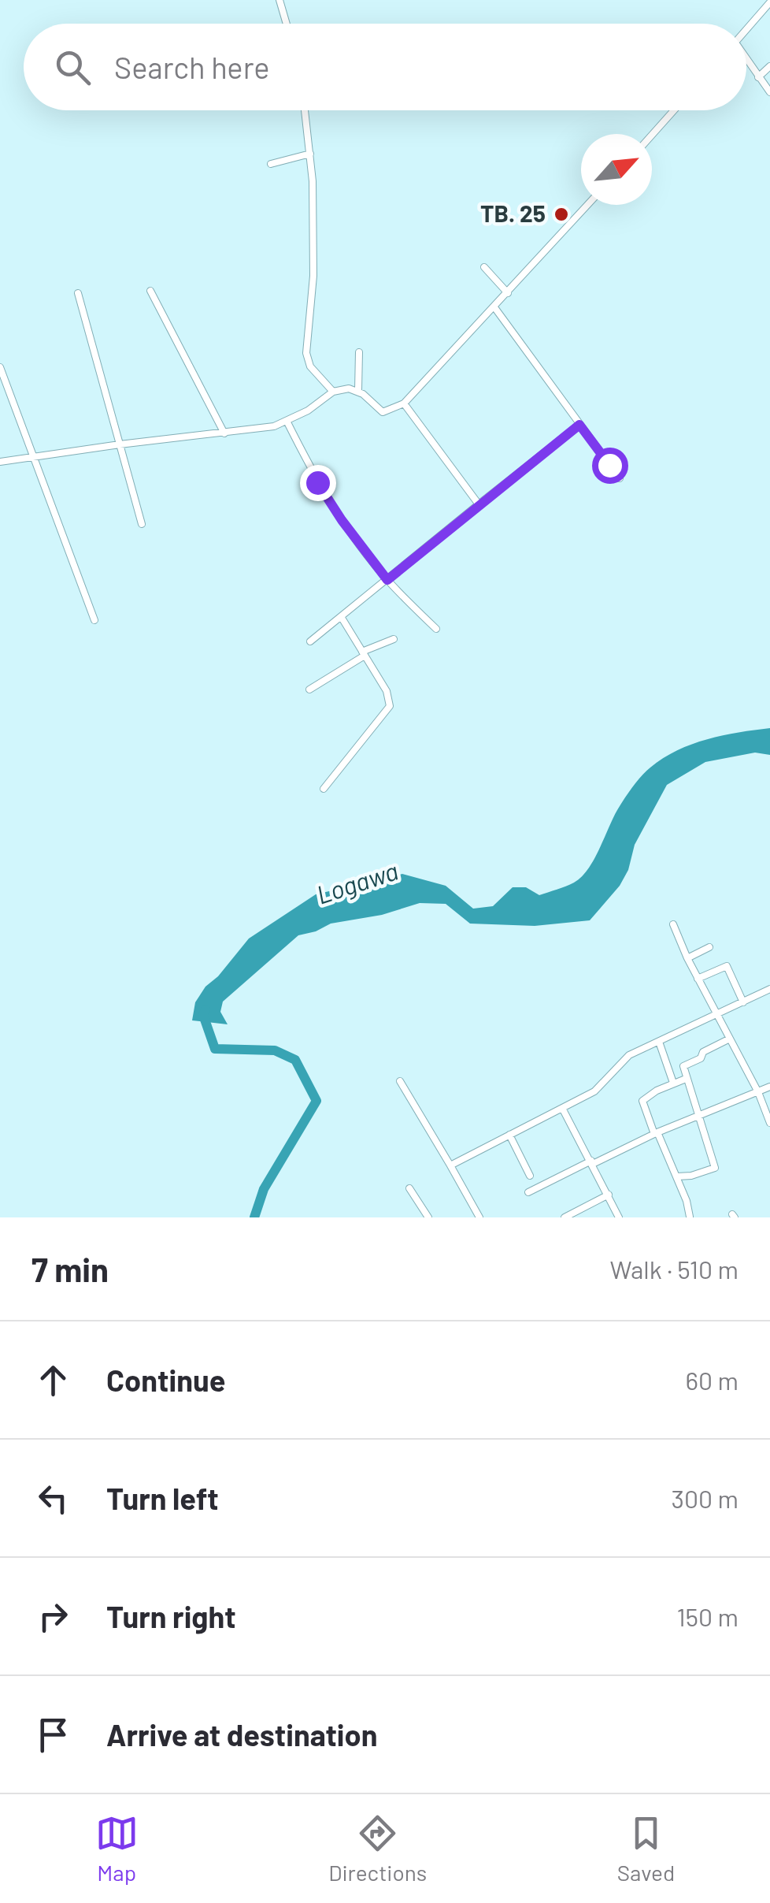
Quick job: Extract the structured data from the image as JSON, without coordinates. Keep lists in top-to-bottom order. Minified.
{"water":["Logawa"],"places":["TB. 25"],"north":"top right","page":{"search":"Search here","heading":["7 min","Walk · 510 m"],"list":[["Continue","60 m"],["Turn left","300 m"],["Turn right","150 m"],"Arrive at destination"],"nav":["Map","Directions","Saved"]}}
